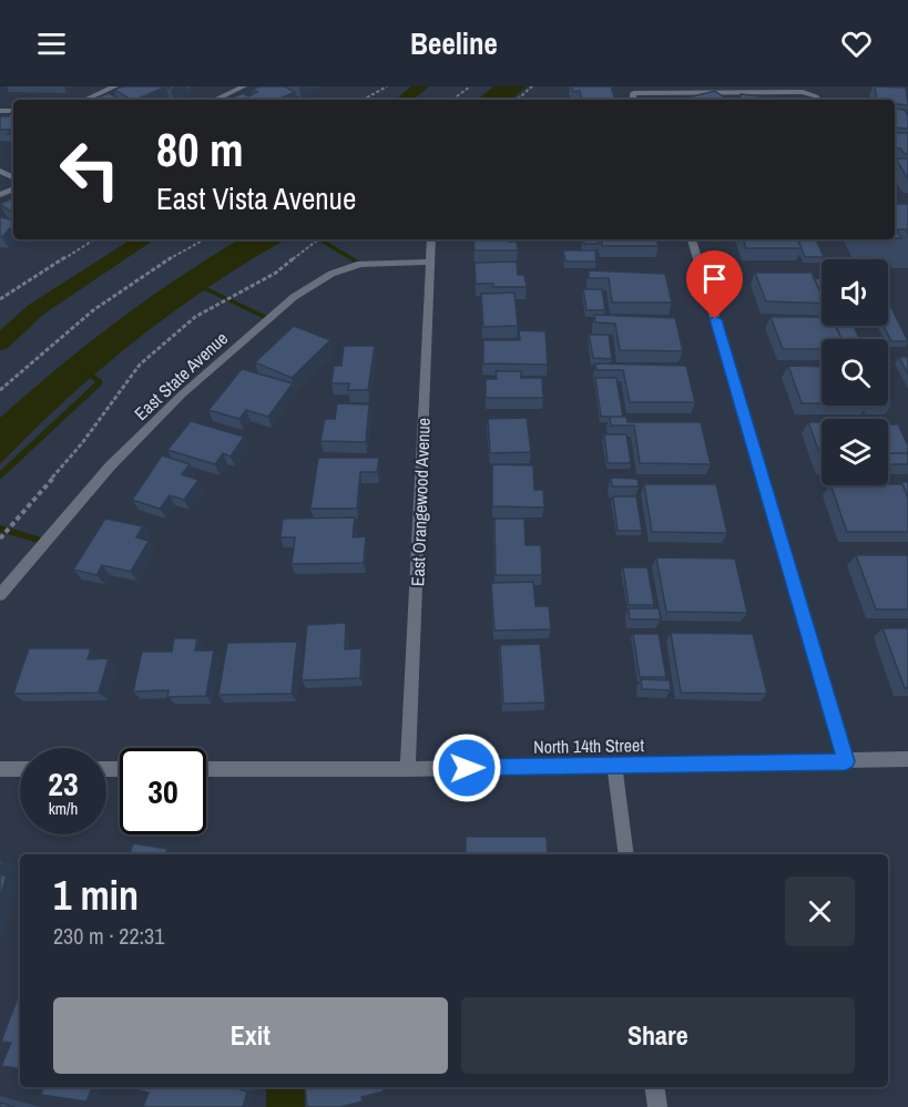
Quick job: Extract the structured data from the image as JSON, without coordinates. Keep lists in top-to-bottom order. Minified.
{"streets":{"street":["East State Avenue","East Orangewood Avenue","North 14th Street"]},"crossings":[["East State Avenue","East Orangewood Avenue"],["East Orangewood Avenue","North 14th Street"]],"page":{"header":"Beeline","turn":["80 m","East Vista Avenue"],"speed":"23 km/h","limit":"30","heading":["1 min","230 m · 22:31"],"buttons":["Exit","Share"]}}
